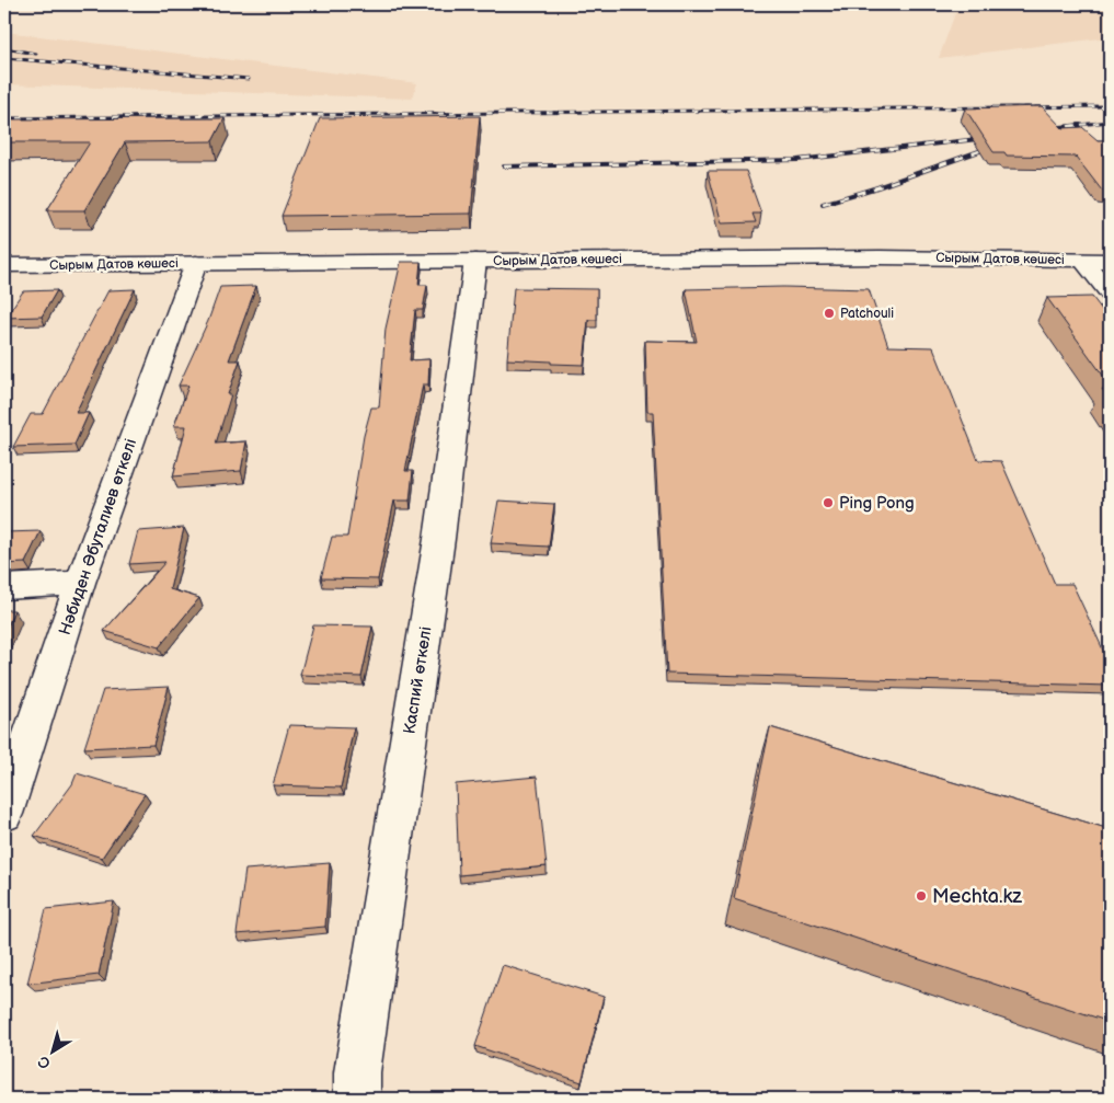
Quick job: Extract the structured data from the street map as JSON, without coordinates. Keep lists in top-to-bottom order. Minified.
{"streets":{"street":["Сырым Датов көшесі","Нәбиден Әбуталиев өткелі","Каспий өткелі"]},"crossings":[["Сырым Датов көшесі","Нәбиден Әбуталиев өткелі"],["Сырым Датов көшесі","Каспий өткелі"]],"places":["Patchouli","Ping Pong","Mechta.kz"],"north":"bottom left"}
